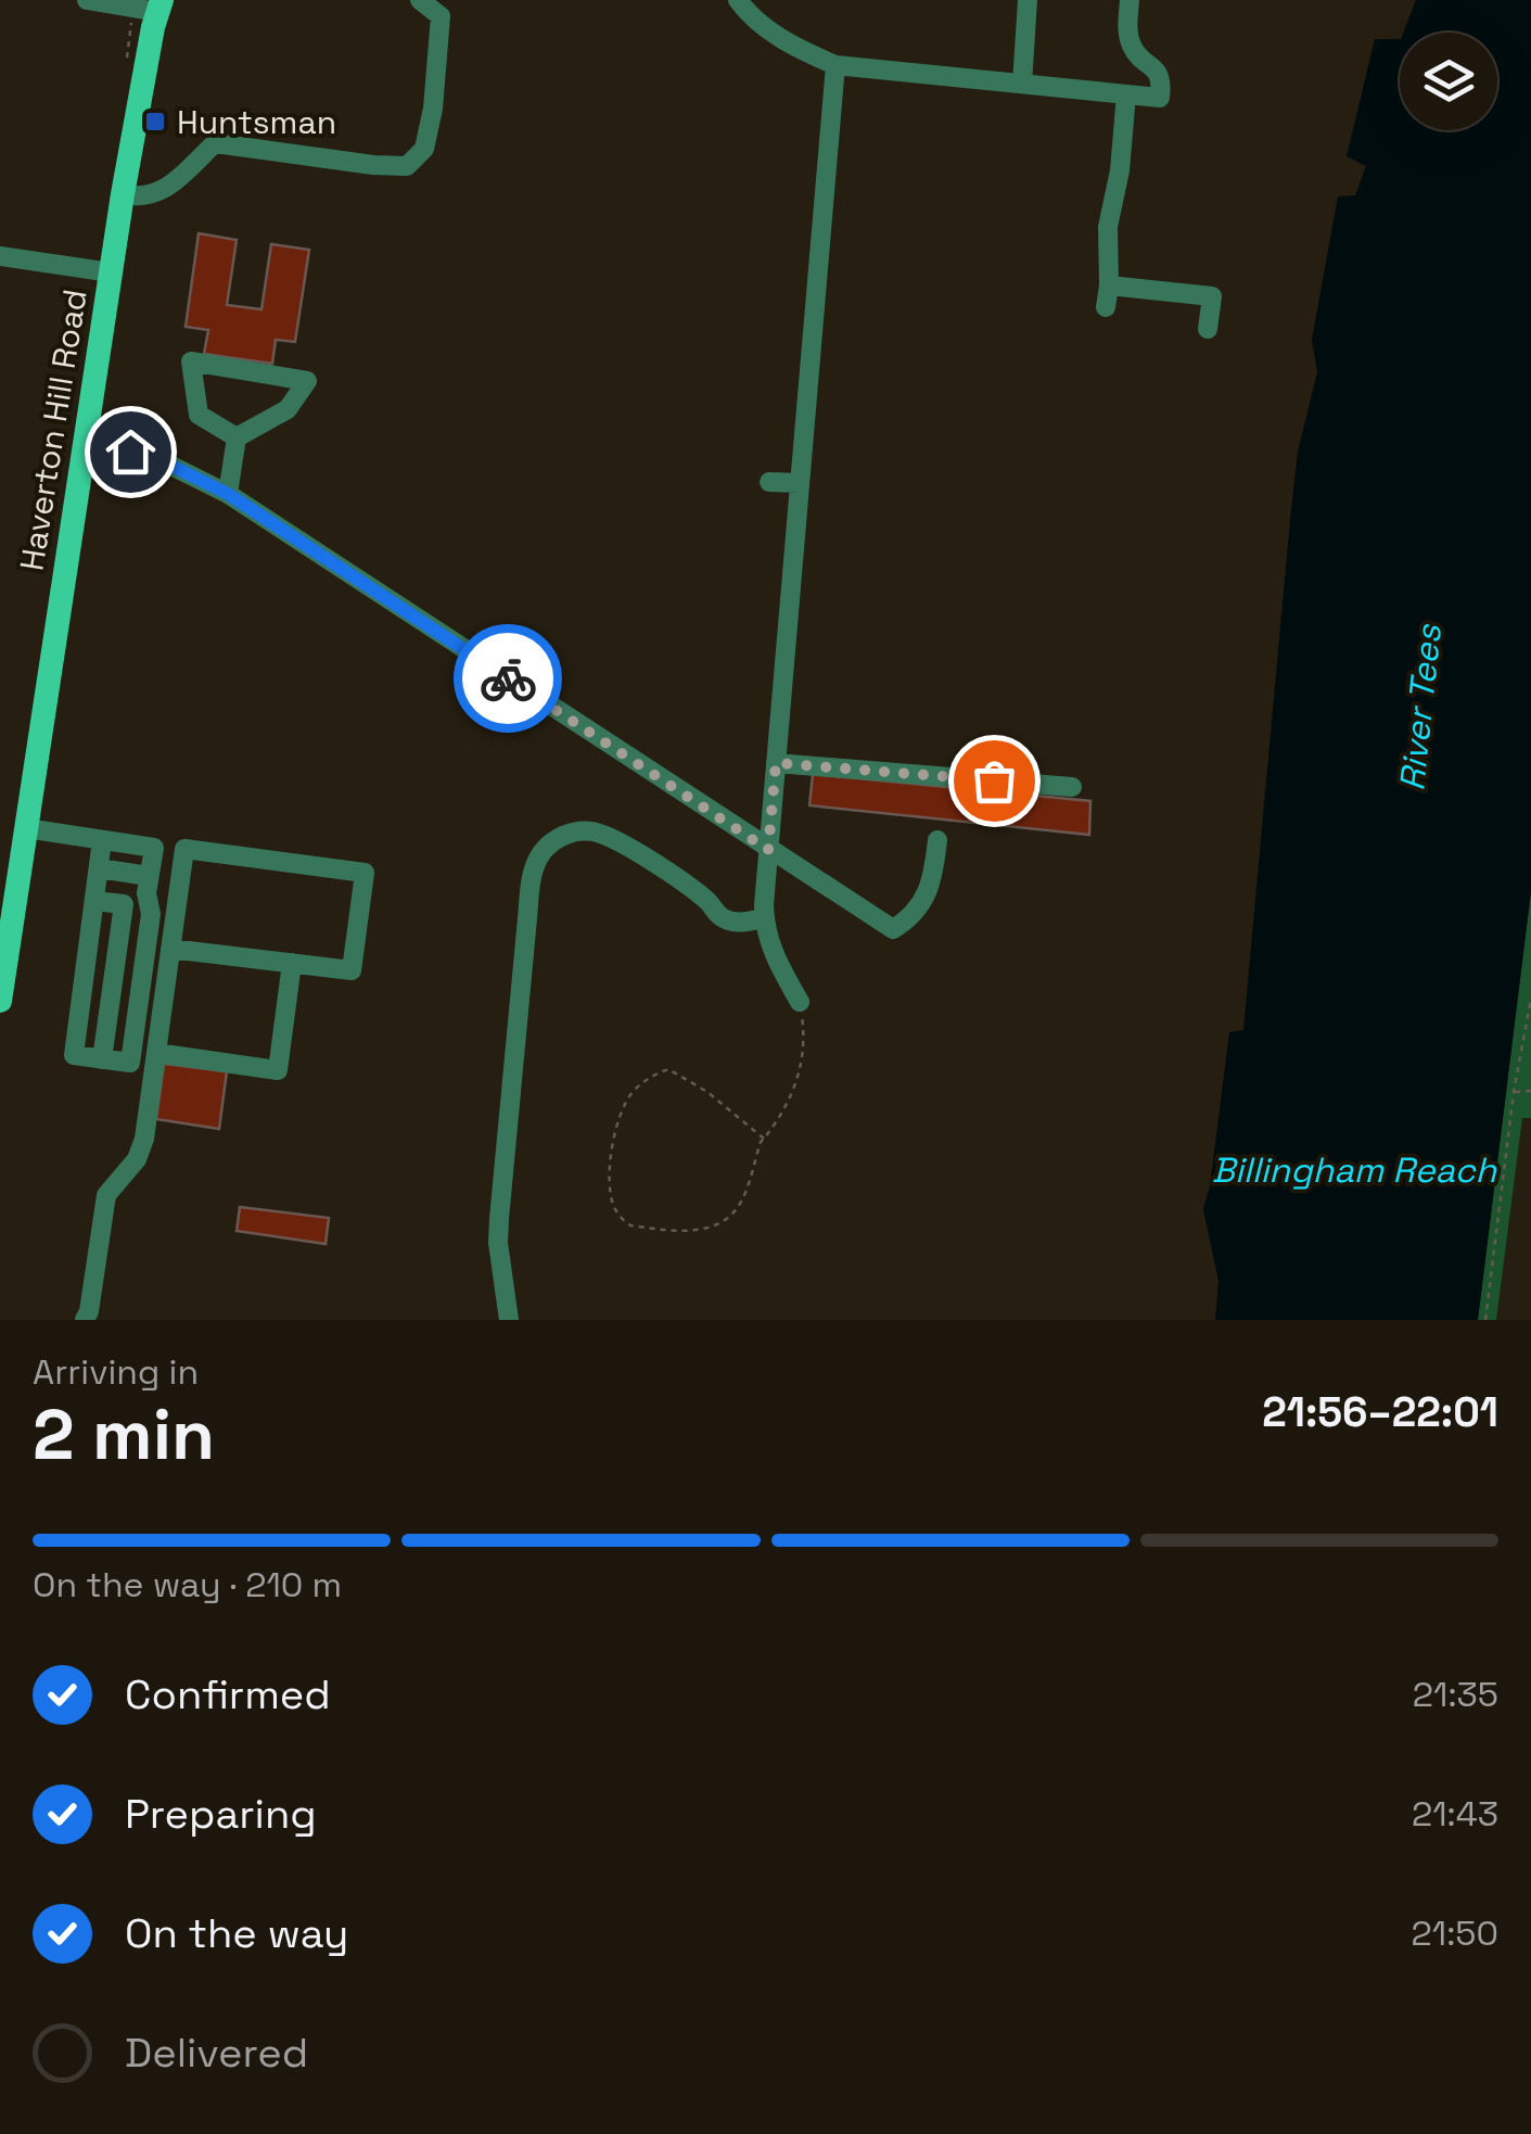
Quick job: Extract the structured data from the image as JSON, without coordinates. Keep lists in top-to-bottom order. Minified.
{"streets":{"main road":["Haverton Hill Road"]},"water":["River Tees","Billingham Reach"],"places":{"transit":["Huntsman"]},"page":{"heading":["2 min","Arriving in","21:56–22:01"],"bar":"On the way · 210 m","list":[["Confirmed","21:35"],["Preparing","21:43"],["On the way","21:50"],"Delivered"]}}
